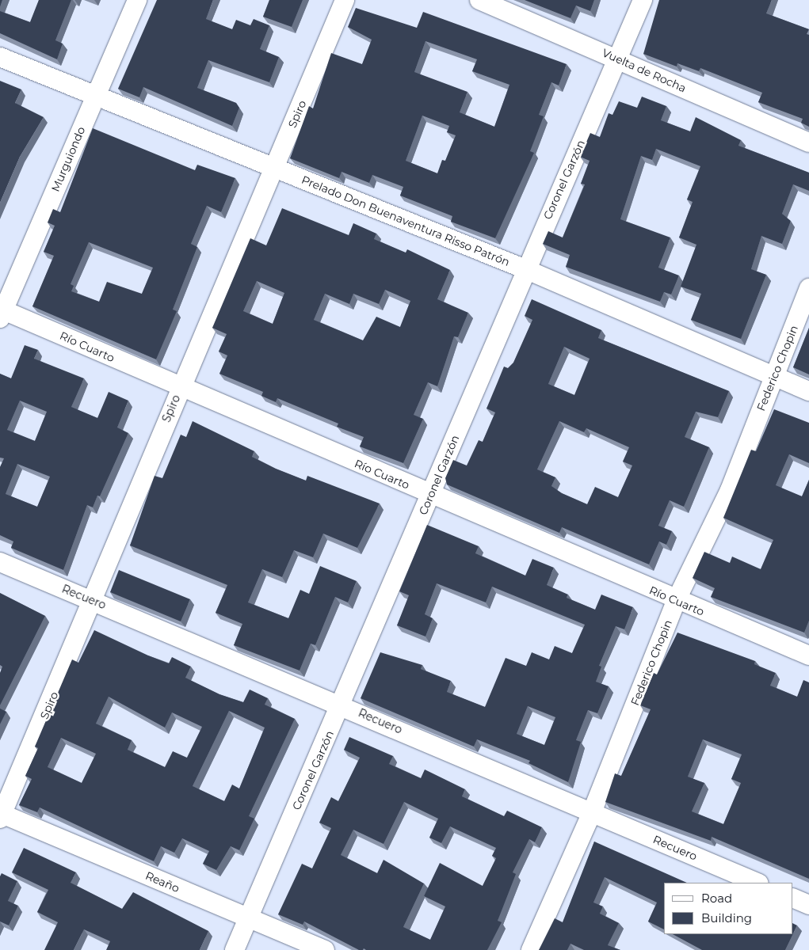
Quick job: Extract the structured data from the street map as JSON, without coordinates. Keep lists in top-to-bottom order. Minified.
{"streets":{"street":["Vuelta de Rocha","Spiro","Murguiondo","Coronel Garzón","Prelado Don Buenaventura Risso Patrón","Río Cuarto","Federico Chopin","Recuero","Reaño"]},"crossings":[["Vuelta de Rocha","Coronel Garzón"],["Spiro","Prelado Don Buenaventura Risso Patrón"],["Spiro","Río Cuarto"],["Spiro","Recuero"],["Spiro","Reaño"],["Murguiondo","Prelado Don Buenaventura Risso Patrón"],["Murguiondo","Río Cuarto"],["Coronel Garzón","Prelado Don Buenaventura Risso Patrón"],["Coronel Garzón","Río Cuarto"],["Coronel Garzón","Recuero"],["Coronel Garzón","Reaño"],["Prelado Don Buenaventura Risso Patrón","Federico Chopin"],["Río Cuarto","Federico Chopin"],["Federico Chopin","Recuero"]],"legend":["Road","Building"]}
